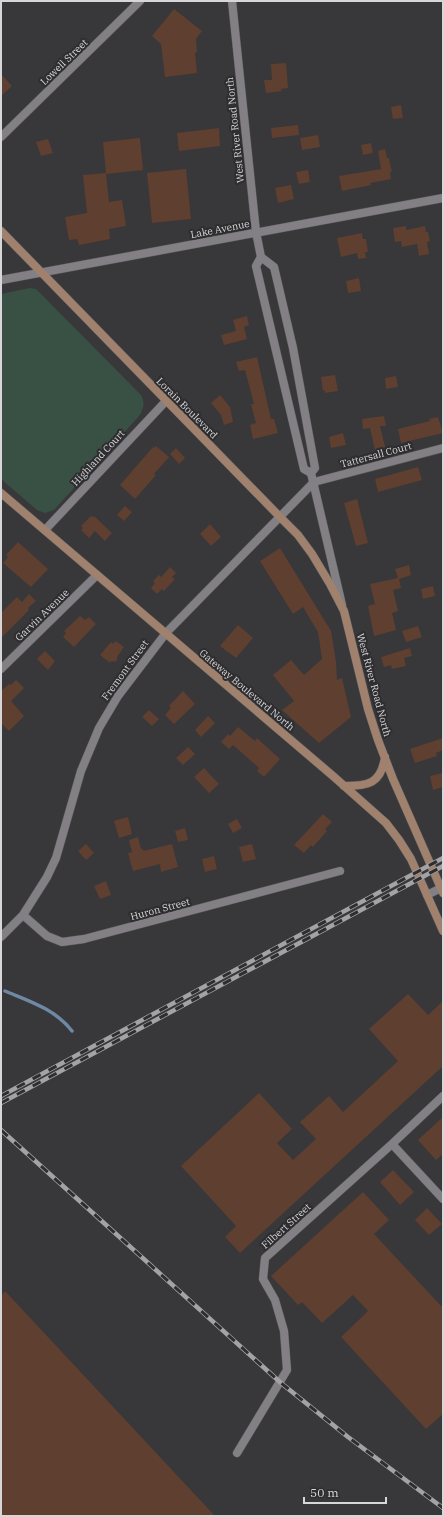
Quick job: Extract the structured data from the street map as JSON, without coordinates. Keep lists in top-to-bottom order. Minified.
{"streets":{"main road":["West River Road North","Lorain Boulevard","Gateway Boulevard North"],"street":["Lowell Street","Lake Avenue","Tattersall Court","Highland Court","Garvin Avenue","Fremont Street","Huron Street","Filbert Street"]},"crossings":[["West River Road North","Lake Avenue"],["West River Road North","Lorain Boulevard"],["West River Road North","Tattersall Court"],["West River Road North","Fremont Street"],["Lake Avenue","Lorain Boulevard"],["Lorain Boulevard","Highland Court"],["Lorain Boulevard","Fremont Street"],["Tattersall Court","Fremont Street"],["Highland Court","Gateway Boulevard North"],["Garvin Avenue","Gateway Boulevard North"],["Fremont Street","Gateway Boulevard North"],["Fremont Street","Huron Street"]],"scale_bar":"50 m"}
